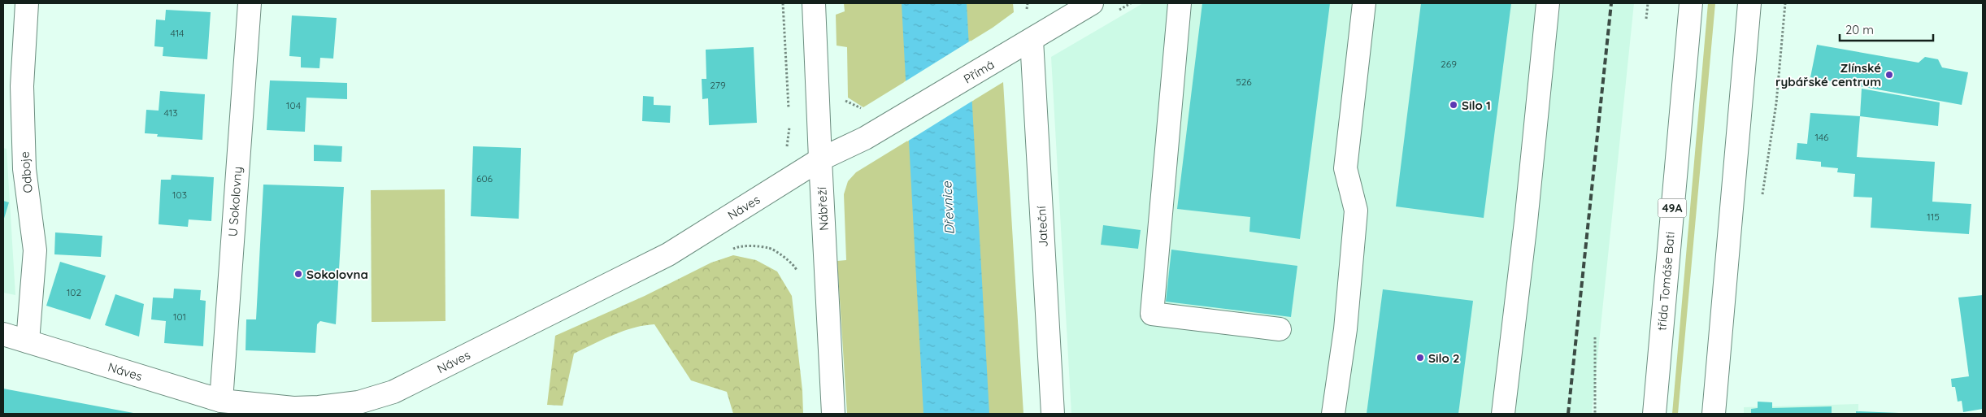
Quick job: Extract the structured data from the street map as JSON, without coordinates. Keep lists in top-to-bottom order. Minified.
{"streets":{"street":["Přímá","Odboje","U Sokolovny","Náves","49A","Nábřeží","Jateční","třída Tomáše Bati"]},"crossings":[["Přímá","Náves"],["Přímá","Jateční"],["Odboje","Náves"],["U Sokolovny","Náves"],["Náves","Nábřeží"]],"water":["Dřevnice"],"places":["Zlínské rybářské centrum","Silo 1","Sokolovna","Silo 2"],"house_numbers":["414","269","526","279","104","413","146","606","103","115","102","101"],"scale_bar":"20 m"}
